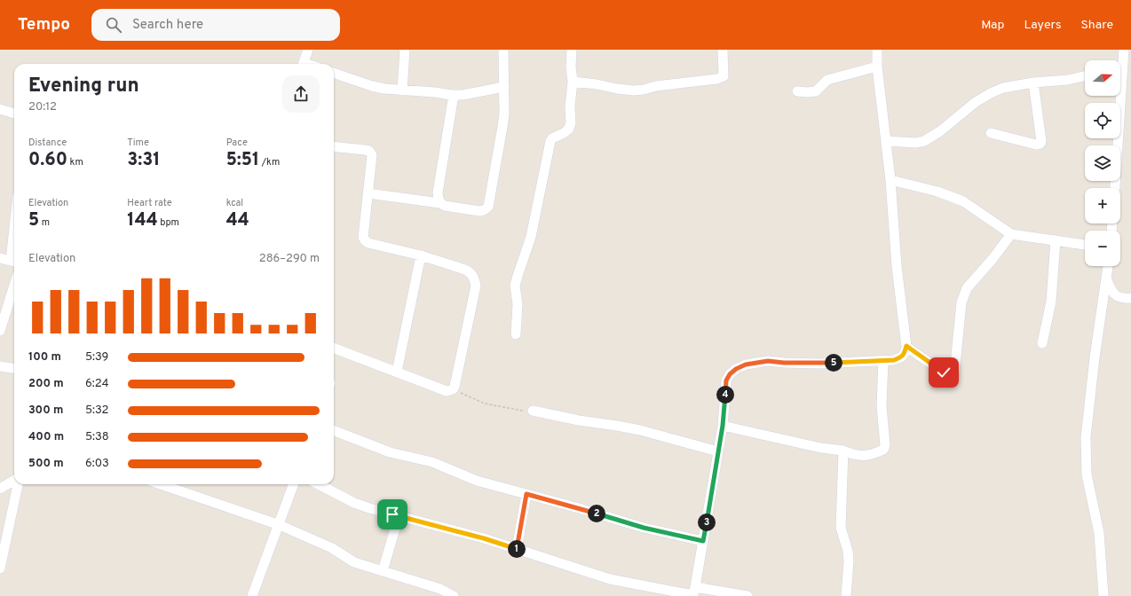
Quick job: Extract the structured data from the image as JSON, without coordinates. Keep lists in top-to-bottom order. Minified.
{"north":"right","page":{"header":"Tempo","search":"Search here","nav":["Map","Layers","Share"],"map_buttons":["+","−"],"heading":["Evening run","20:12"],"stats":[["Distance","0.60 km"],["Time","3:31"],["Pace","5:51 /km"],["Elevation","5 m"],["Heart rate","144 bpm"],["kcal","44"]],"chart":["Elevation","286–290 m"],"list":[{"name":"100 m","note":"5:39"},{"name":"200 m","note":"6:24"},{"name":"300 m","note":"5:32"},{"name":"400 m","note":"5:38"},{"name":"500 m","note":"6:03"}],"pins":["5","4","2","3","1"]}}
